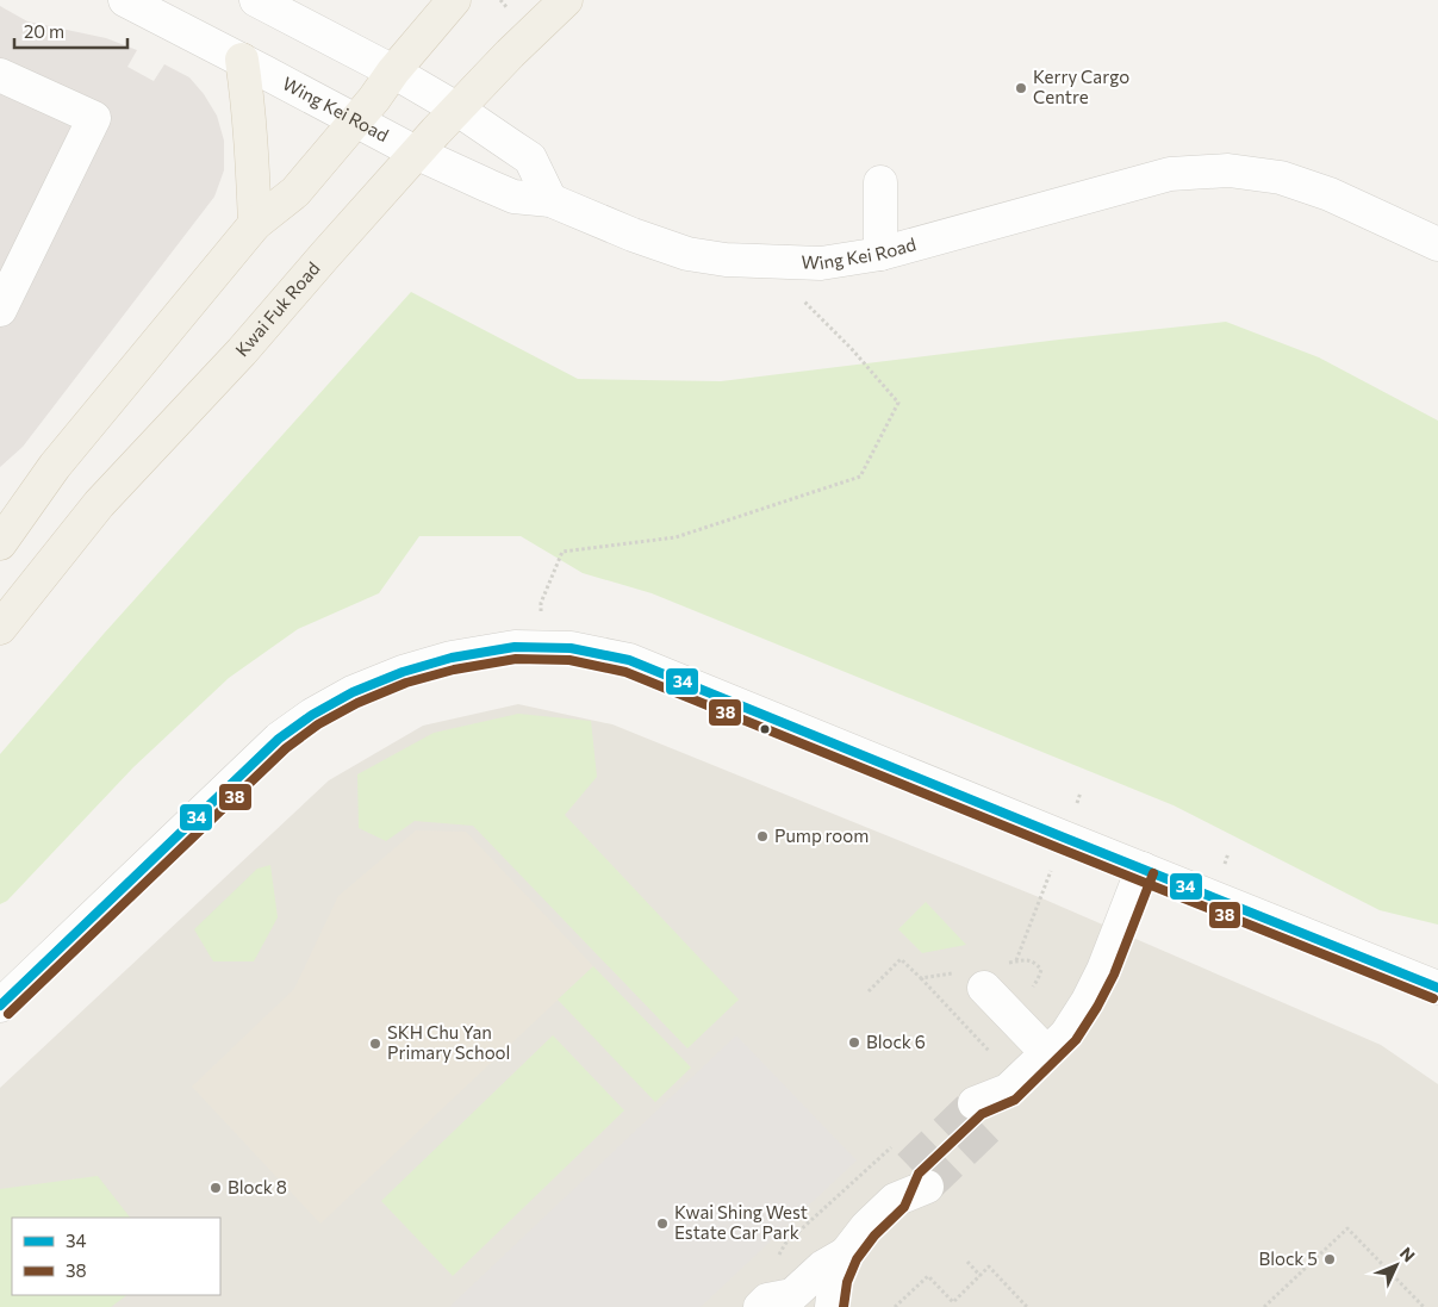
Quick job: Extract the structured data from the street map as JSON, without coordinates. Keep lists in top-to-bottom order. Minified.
{"streets":{"main road":["Kwai Fuk Road"],"street":["Wing Kei Road"]},"crossings":[["Wing Kei Road","Kwai Fuk Road"]],"places":["Kerry Cargo Centre","Pump room","Block 6","SKH Chu Yan Primary School","Block 8","Kwai Shing West Estate Car Park","Block 5"],"lines":["transit line 34","transit line 38"],"legend":["34","38"],"scale_bar":"20 m","north":"top right"}
